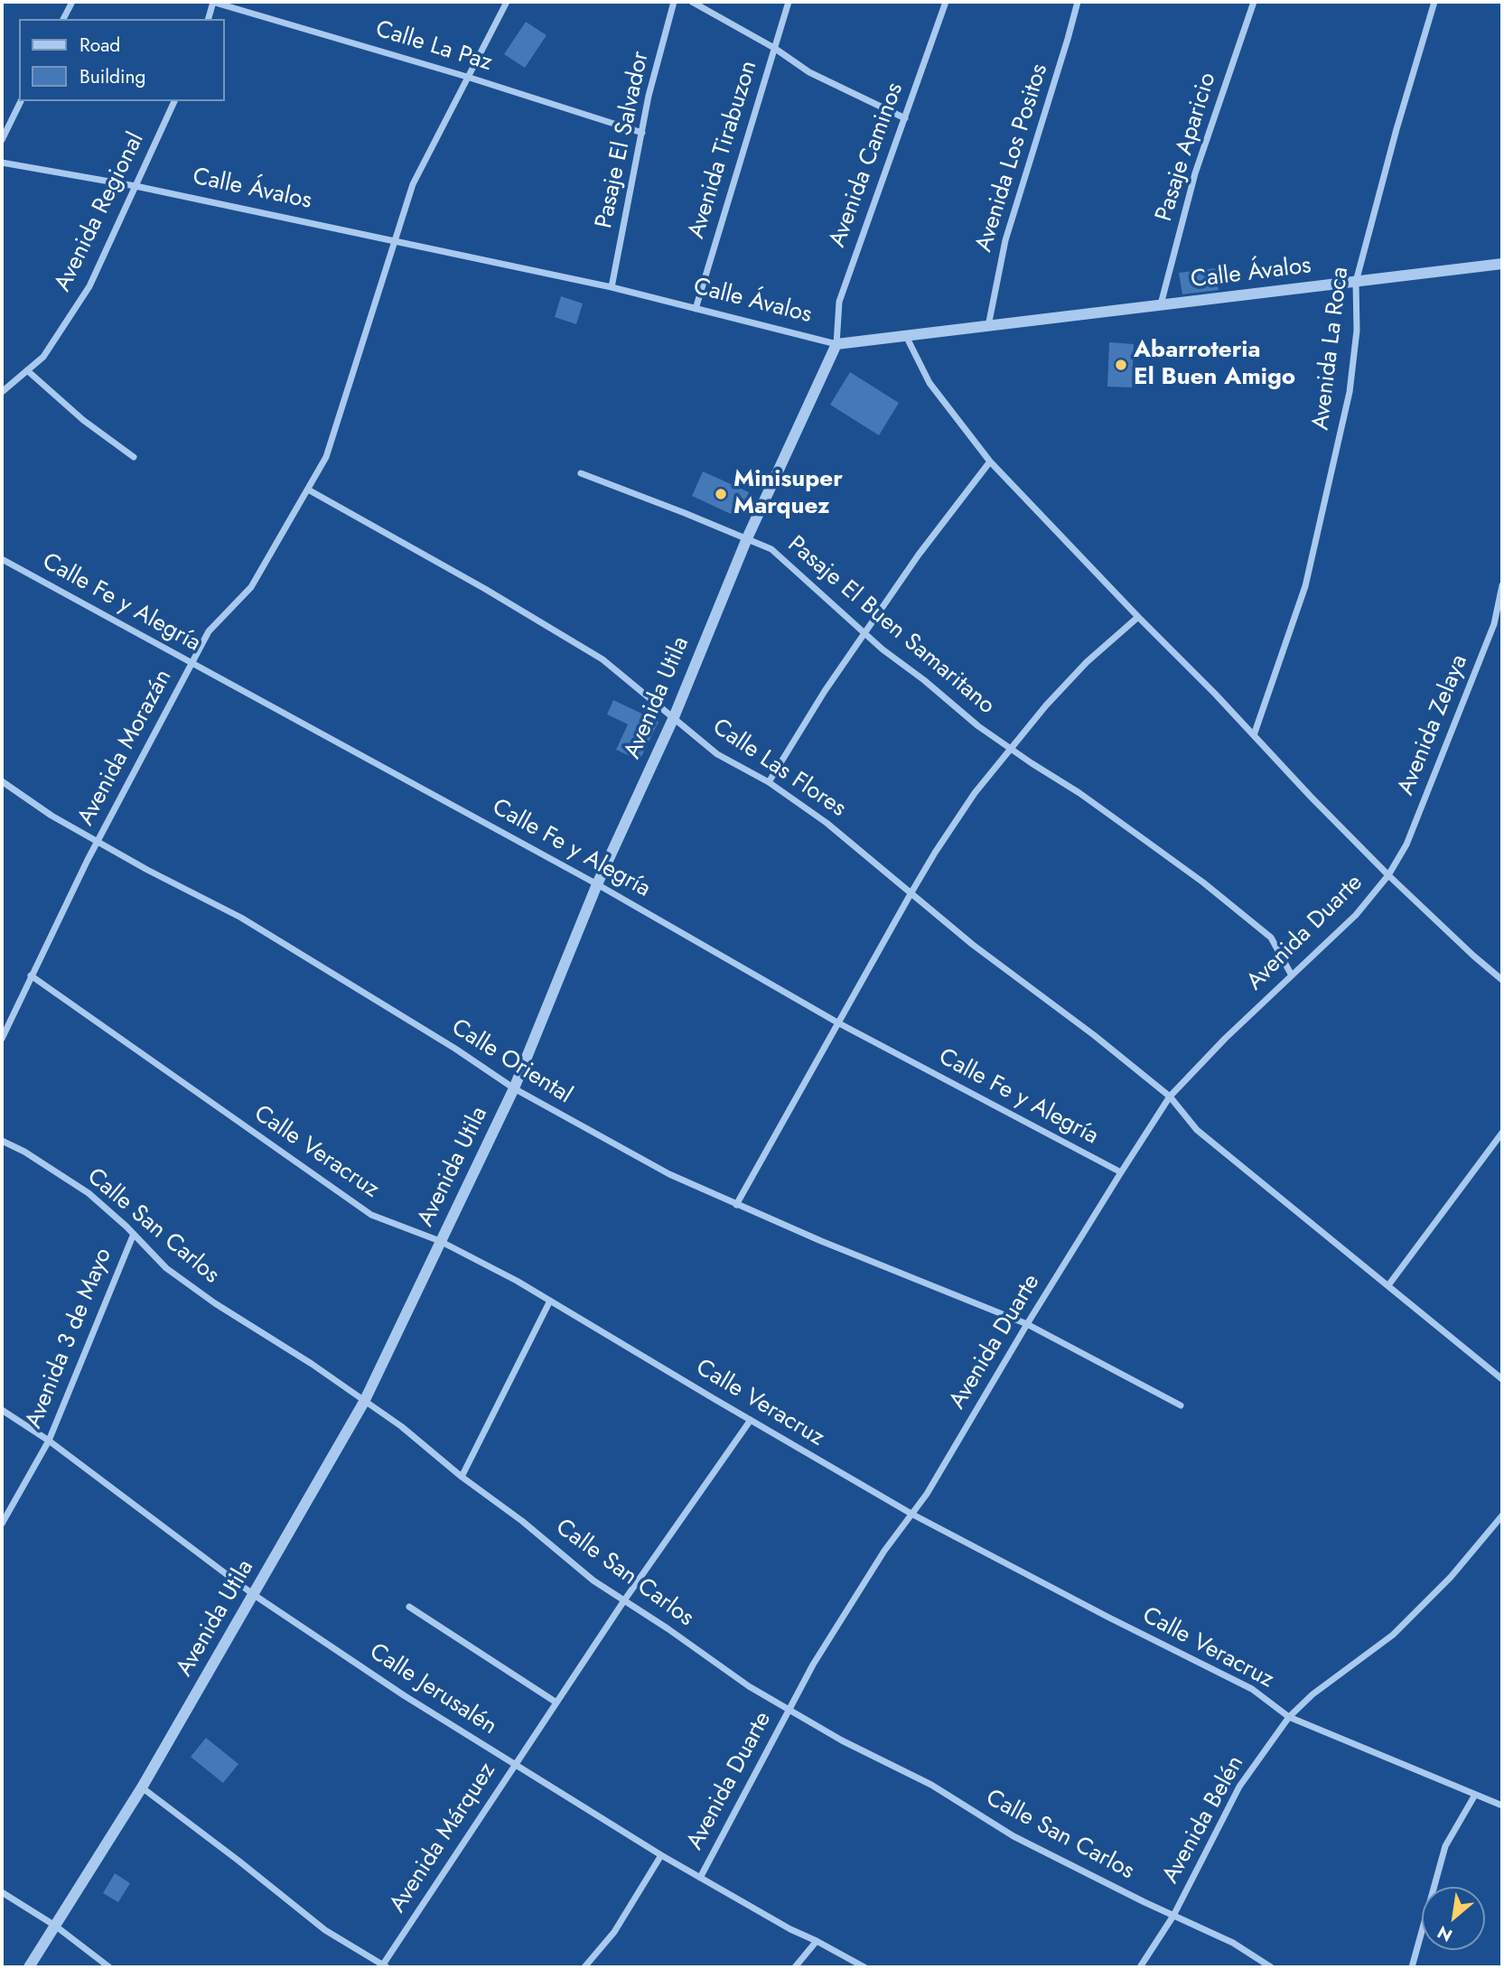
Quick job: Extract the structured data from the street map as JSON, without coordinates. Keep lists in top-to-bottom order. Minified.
{"streets":{"street":["Calle La Paz","Pasaje El Salvador","Pasaje Aparicio","Avenida Tirabuzon","Avenida Los Positos","Avenida Caminos","Calle Ávalos","Avenida Regional","Avenida La Roca","Calle Fe y Alegría","Pasaje El Buen Samaritano","Avenida Utila","Avenida Zelaya","Avenida Morazán","Calle Las Flores","Avenida Duarte","Calle Oriental","Calle Veracruz","Calle San Carlos","Avenida 3 de Mayo","Calle Jerusalén","Avenida Belén","Avenida Márquez"]},"crossings":[["Calle La Paz","Pasaje El Salvador"],["Calle La Paz","Avenida Morazán"],["Pasaje El Salvador","Calle Ávalos"],["Pasaje Aparicio","Calle Ávalos"],["Avenida Tirabuzon","Calle Ávalos"],["Avenida Los Positos","Calle Ávalos"],["Avenida Caminos","Calle Ávalos"],["Avenida Caminos","Avenida Utila"],["Calle Ávalos","Avenida Regional"],["Calle Ávalos","Avenida La Roca"],["Calle Ávalos","Avenida Utila"],["Calle Ávalos","Avenida Morazán"],["Calle Fe y Alegría","Avenida Utila"],["Calle Fe y Alegría","Avenida Morazán"],["Calle Fe y Alegría","Avenida Duarte"],["Pasaje El Buen Samaritano","Avenida Utila"],["Pasaje El Buen Samaritano","Avenida Duarte"],["Avenida Utila","Calle Las Flores"],["Avenida Utila","Calle Oriental"],["Avenida Utila","Calle Veracruz"],["Avenida Utila","Calle San Carlos"],["Avenida Utila","Calle Jerusalén"],["Avenida Zelaya","Avenida Duarte"],["Avenida Morazán","Calle Las Flores"],["Avenida Morazán","Calle Oriental"],["Avenida Morazán","Calle Veracruz"],["Calle Las Flores","Avenida Duarte"],["Avenida Duarte","Calle Oriental"],["Avenida Duarte","Calle Veracruz"],["Avenida Duarte","Calle San Carlos"],["Avenida Duarte","Calle Jerusalén"],["Calle Veracruz","Avenida Belén"],["Calle Veracruz","Avenida Márquez"],["Calle San Carlos","Avenida 3 de Mayo"],["Calle San Carlos","Avenida Belén"],["Calle San Carlos","Avenida Márquez"],["Avenida 3 de Mayo","Calle Jerusalén"],["Calle Jerusalén","Avenida Márquez"]],"places":["Abarroteria El Buen Amigo","Minisuper Marquez"],"legend":["Road","Building"],"north":"bottom left"}
